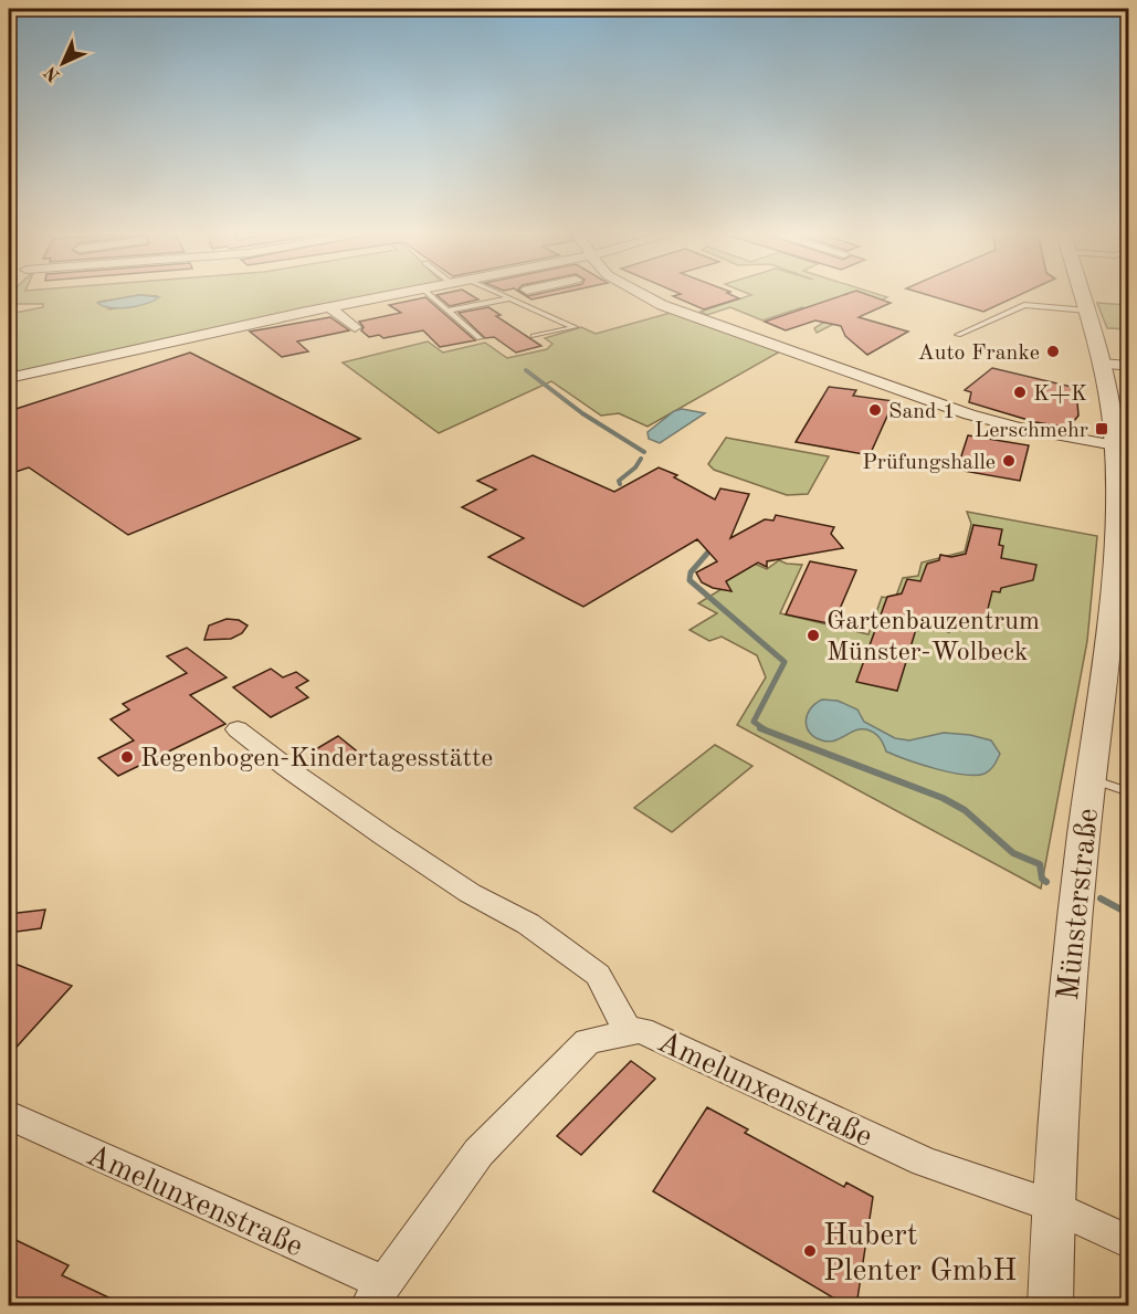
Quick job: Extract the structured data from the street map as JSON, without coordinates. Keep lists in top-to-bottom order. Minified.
{"streets":{"street":["Münsterstraße","Amelunxenstraße"]},"crossings":[["Münsterstraße","Amelunxenstraße"]],"places":{"other":["Auto Franke","K+K","Sand 1","Prüfungshalle","Gartenbauzentrum Münster-Wolbeck","Regenbogen-Kindertagesstätte","Hubert Plenter GmbH"],"transit":["Lerschmehr"]},"north":"bottom left"}
